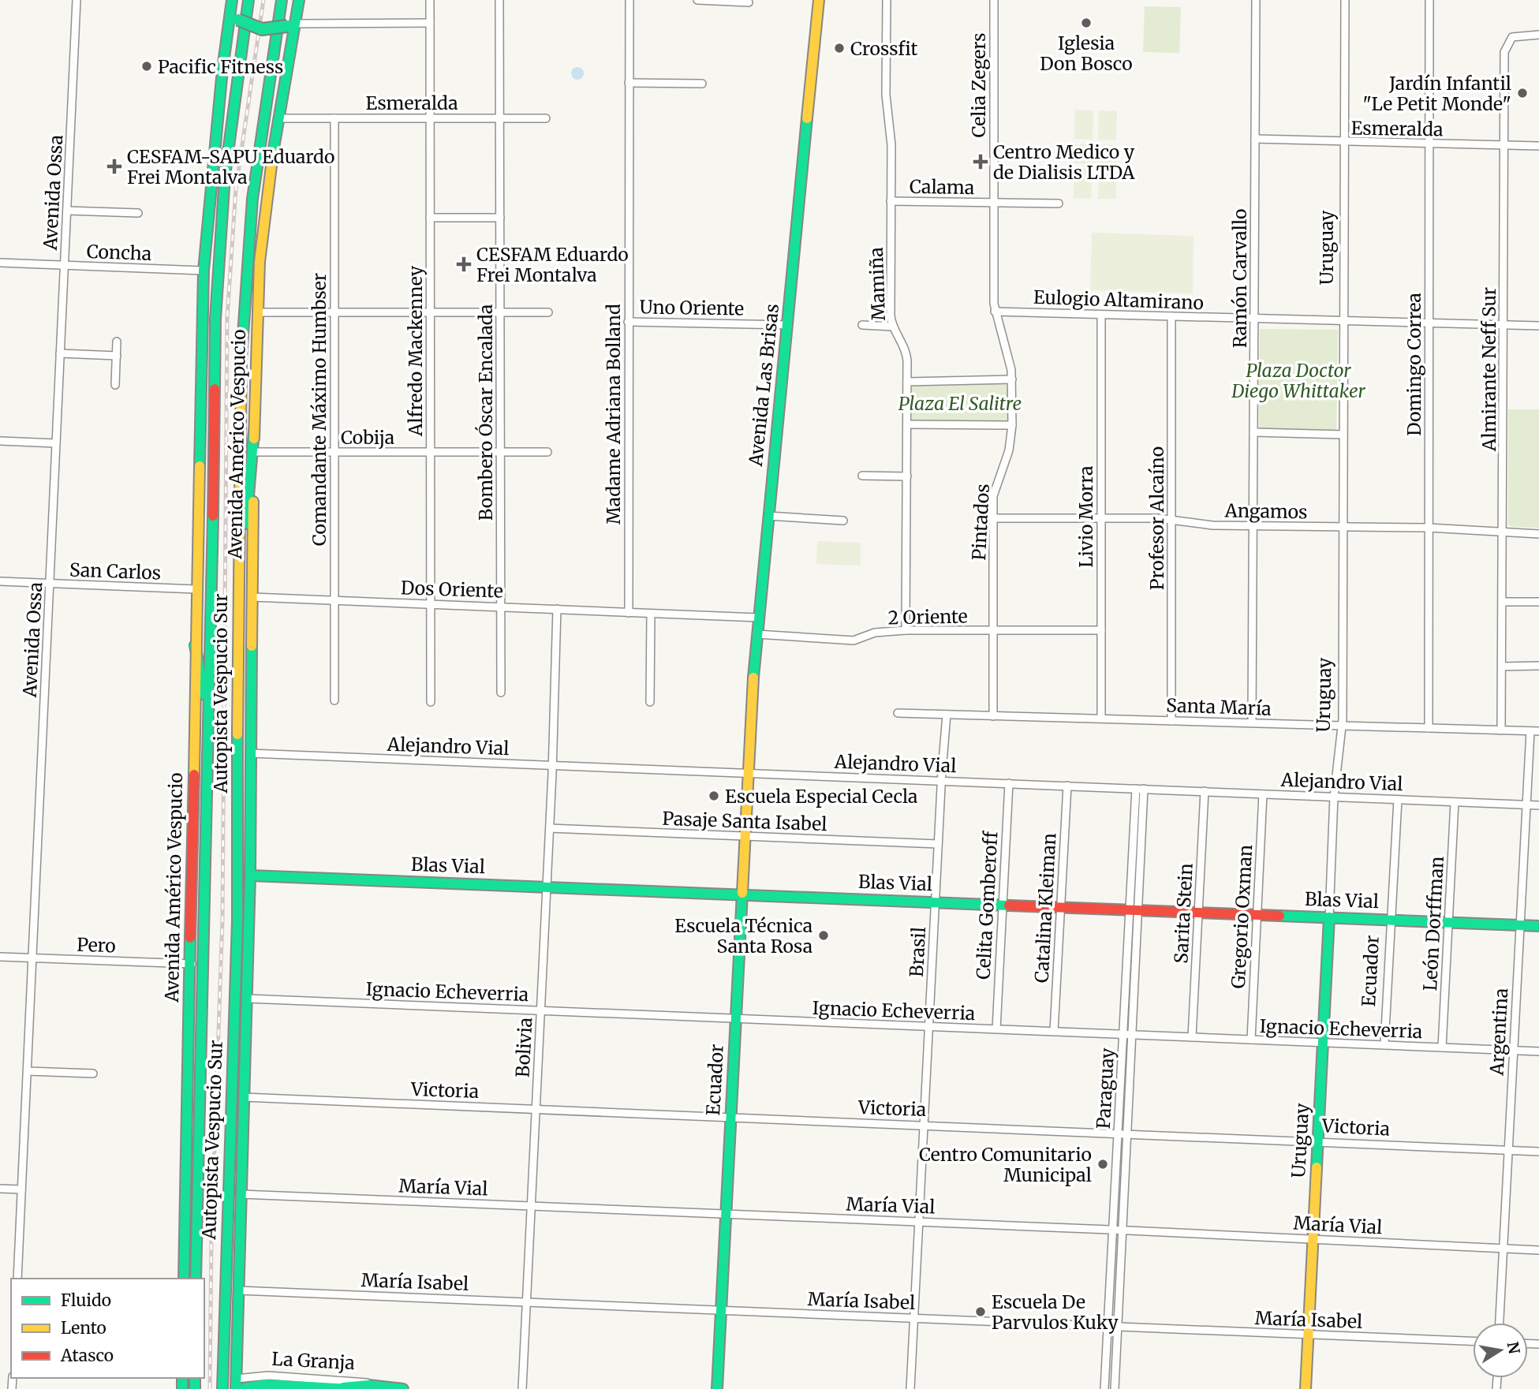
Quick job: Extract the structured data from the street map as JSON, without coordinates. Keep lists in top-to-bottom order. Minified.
{"streets":{"main road":["Uruguay","Avenida Las Brisas","Avenida Américo Vespucio","Autopista Vespucio Sur","Blas Vial","Ecuador","La Granja"],"street":["Celia Zegers","Esmeralda","Calama","Avenida Ossa","Concha","Ramón Carvallo","Mamiña","Eulogio Altamirano","Uno Oriente","Alfredo Mackenney","Domingo Correa","Almirante Neff Sur","Comandante Máximo Humbser","Bombero Óscar Encalada","Madame Adriana Bolland","Cobija","Angamos","Livio Morra","Profesor Alcaíno","Pintados","San Carlos","Dos Oriente","2 Oriente","Santa María","Alejandro Vial","Pasaje Santa Isabel","Celita Gomberoff","Catalina Kleiman","Sarita Stein","Gregorio Oxman","León Dorffman","Pero","Brasil","Ignacio Echeverria","Argentina","Bolivia","Paraguay","Victoria","María Vial","María Isabel"]},"crossings":[["Celia Zegers","Calama"],["Celia Zegers","Pintados"],["Esmeralda","Uruguay"],["Esmeralda","Ramón Carvallo"],["Esmeralda","Alfredo Mackenney"],["Esmeralda","Domingo Correa"],["Esmeralda","Almirante Neff Sur"],["Esmeralda","Comandante Máximo Humbser"],["Esmeralda","Bombero Óscar Encalada"],["Esmeralda","Avenida Américo Vespucio"],["Calama","Mamiña"],["Calama","Pintados"],["Avenida Ossa","Concha"],["Avenida Ossa","San Carlos"],["Avenida Ossa","Pero"],["Uruguay","Eulogio Altamirano"],["Uruguay","Angamos"],["Uruguay","Santa María"],["Uruguay","Alejandro Vial"],["Uruguay","Blas Vial"],["Uruguay","Ignacio Echeverria"],["Uruguay","Victoria"],["Uruguay","María Vial"],["Uruguay","María Isabel"],["Concha","Avenida Américo Vespucio"],["Ramón Carvallo","Eulogio Altamirano"],["Ramón Carvallo","Angamos"],["Ramón Carvallo","Santa María"],["Mamiña","2 Oriente"],["Eulogio Altamirano","Domingo Correa"],["Eulogio Altamirano","Almirante Neff Sur"],["Eulogio Altamirano","Livio Morra"],["Eulogio Altamirano","Profesor Alcaíno"],["Eulogio Altamirano","Pintados"],["Uno Oriente","Avenida Las Brisas"],["Uno Oriente","Madame Adriana Bolland"],["Alfredo Mackenney","Cobija"],["Alfredo Mackenney","Dos Oriente"],["Domingo Correa","Angamos"],["Domingo Correa","Santa María"],["Almirante Neff Sur","Angamos"],["Almirante Neff Sur","Santa María"],["Avenida Las Brisas","Dos Oriente"],["Avenida Las Brisas","2 Oriente"],["Avenida Las Brisas","Alejandro Vial"],["Avenida Las Brisas","Ecuador"],["Comandante Máximo Humbser","Cobija"],["Comandante Máximo Humbser","Dos Oriente"],["Bombero Óscar Encalada","Cobija"],["Bombero Óscar Encalada","Dos Oriente"],["Madame Adriana Bolland","Dos Oriente"],["Cobija","Avenida Américo Vespucio"],["Avenida Américo Vespucio","San Carlos"],["Avenida Américo Vespucio","Dos Oriente"],["Avenida Américo Vespucio","Alejandro Vial"],["Avenida Américo Vespucio","Blas Vial"],["Avenida Américo Vespucio","Pero"],["Avenida Américo Vespucio","Ignacio Echeverria"],["Avenida Américo Vespucio","Victoria"],["Avenida Américo Vespucio","María Vial"],["Avenida Américo Vespucio","María Isabel"],["Avenida Américo Vespucio","La Granja"],["Angamos","Livio Morra"],["Angamos","Profesor Alcaíno"],["Angamos","Pintados"],["Livio Morra","2 Oriente"],["Livio Morra","Santa María"],["Profesor Alcaíno","Santa María"],["Pintados","2 Oriente"],["Pintados","Santa María"],["Dos Oriente","Bolivia"],["Santa María","Brasil"],["Santa María","Argentina"],["Alejandro Vial","Celita Gomberoff"],["Alejandro Vial","Catalina Kleiman"],["Alejandro Vial","Sarita Stein"],["Alejandro Vial","Gregorio Oxman"],["Alejandro Vial","León Dorffman"],["Alejandro Vial","Brasil"],["Alejandro Vial","Ecuador"],["Alejandro Vial","Argentina"],["Alejandro Vial","Bolivia"],["Alejandro Vial","Paraguay"],["Pasaje Santa Isabel","Brasil"],["Pasaje Santa Isabel","Ecuador"],["Pasaje Santa Isabel","Bolivia"],["Blas Vial","Celita Gomberoff"],["Blas Vial","Catalina Kleiman"],["Blas Vial","Sarita Stein"],["Blas Vial","Gregorio Oxman"],["Blas Vial","León Dorffman"],["Blas Vial","Brasil"],["Blas Vial","Ecuador"],["Blas Vial","Argentina"],["Blas Vial","Bolivia"],["Blas Vial","Paraguay"],["Celita Gomberoff","Ignacio Echeverria"],["Catalina Kleiman","Ignacio Echeverria"],["Sarita Stein","Ignacio Echeverria"],["Gregorio Oxman","Ignacio Echeverria"],["León Dorffman","Ignacio Echeverria"],["Brasil","Ignacio Echeverria"],["Brasil","Victoria"],["Brasil","María Vial"],["Brasil","María Isabel"],["Ecuador","Ignacio Echeverria"],["Ecuador","Victoria"],["Ecuador","María Vial"],["Ecuador","María Isabel"],["Ignacio Echeverria","Argentina"],["Ignacio Echeverria","Bolivia"],["Ignacio Echeverria","Paraguay"],["Argentina","Victoria"],["Argentina","María Vial"],["Bolivia","Victoria"],["Bolivia","María Vial"],["Bolivia","María Isabel"],["Paraguay","Victoria"],["Paraguay","María Vial"],["Paraguay","María Isabel"]],"parks":["Plaza Doctor Diego Whittaker","Plaza El Salitre"],"places":{"other":["Iglesia Don Bosco","Crossfit","Pacific Fitness","Jardín Infantil \"Le Petit Monde\"","Escuela Especial Cecla","Escuela Técnica Santa Rosa","Centro Comunitario Municipal","Escuela De Parvulos Kuky"],"health":["Centro Medico y de Dialisis LTDA","CESFAM-SAPU Eduardo Frei Montalva","CESFAM Eduardo Frei Montalva"]},"legend":["Fluido","Lento","Atasco"],"north":"right"}
